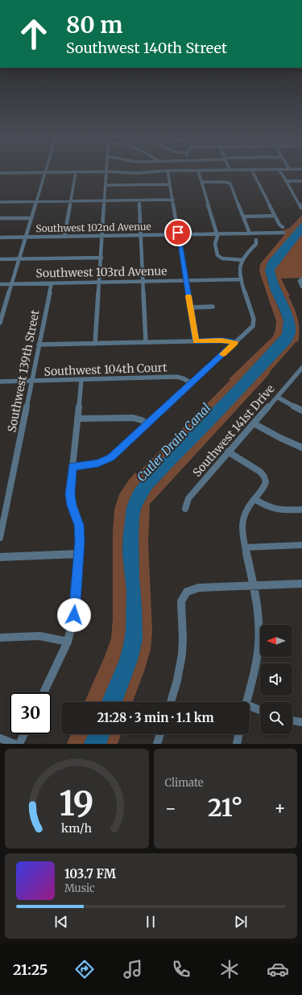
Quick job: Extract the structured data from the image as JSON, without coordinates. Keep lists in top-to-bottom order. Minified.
{"streets":{"street":["Southwest 102nd Avenue","Southwest 103rd Avenue","Southwest 104th Court","Southwest 139th Street","Southwest 141st Drive"]},"crossings":[["Southwest 103rd Avenue","Southwest 139th Street"],["Southwest 104th Court","Southwest 139th Street"]],"water":["Cutler Drain Canal"],"north":"left","page":{"turn":["80 m","Southwest 140th Street"],"limit":"30","trip":"21:28 · 3 min · 1.1 km","tile":"Climate","heat":["−","21°","+"],"song":["103.7 FM","Music"],"tabs":"21:25","gauge":["19","km/h"]}}
